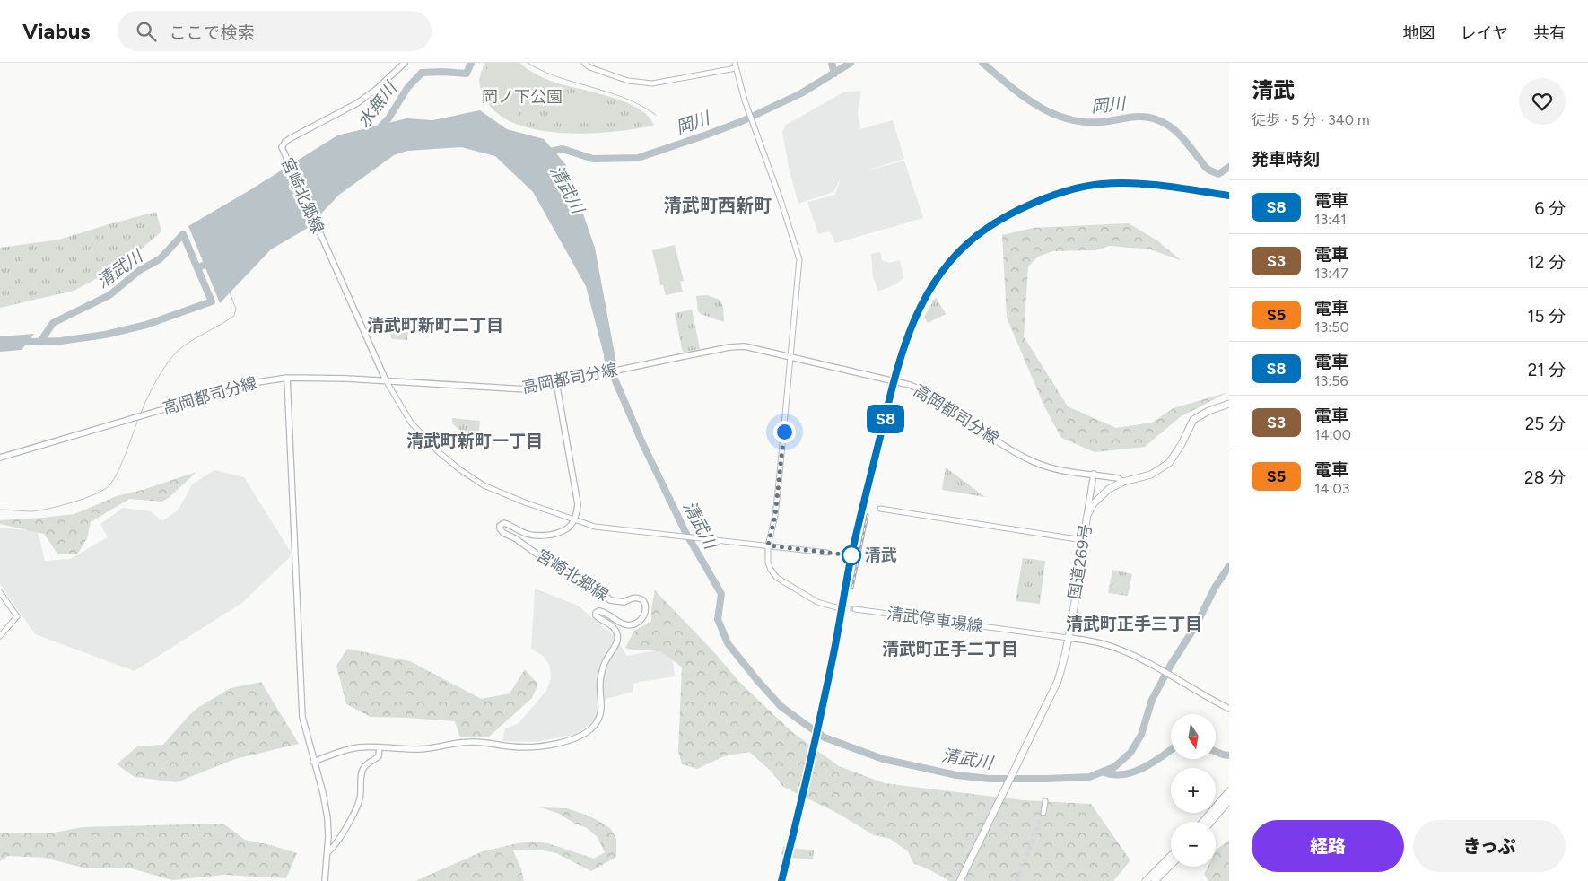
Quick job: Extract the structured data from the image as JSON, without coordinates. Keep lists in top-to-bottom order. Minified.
{"streets":{"highway":["国道269号"],"main road":["宮崎北郷線","高岡都司分線"],"street":["清武停車場線"]},"crossings":[["宮崎北郷線","高岡都司分線"],["高岡都司分線","国道269号"],["国道269号","清武停車場線"]],"districts":["清武町西新町","清武町新町二丁目","清武町新町一丁目","清武町正手三丁目","清武町正手二丁目"],"water":["水無川","岡川","清武川"],"parks":["岡ノ下公園"],"places":["清武"],"north":"bottom","page":{"header":"Viabus","search":"ここで検索","nav":["地図","レイヤ","共有"],"on_map":"S8","heading":[["清武","徒歩 · 5 分 · 340 m"],"発車時刻"],"list":[{"mark":"S8","name":"電車","note":"13:41","value":"6 分"},{"mark":"S3","name":"電車","note":"13:47","value":"12 分"},{"mark":"S5","name":"電車","note":"13:50","value":"15 分"},{"mark":"S8","name":"電車","note":"13:56","value":"21 分"},{"mark":"S3","name":"電車","note":"14:00","value":"25 分"},{"mark":"S5","name":"電車","note":"14:03","value":"28 分"}],"map_buttons":["+","−"],"buttons":["経路","きっぷ"]}}
